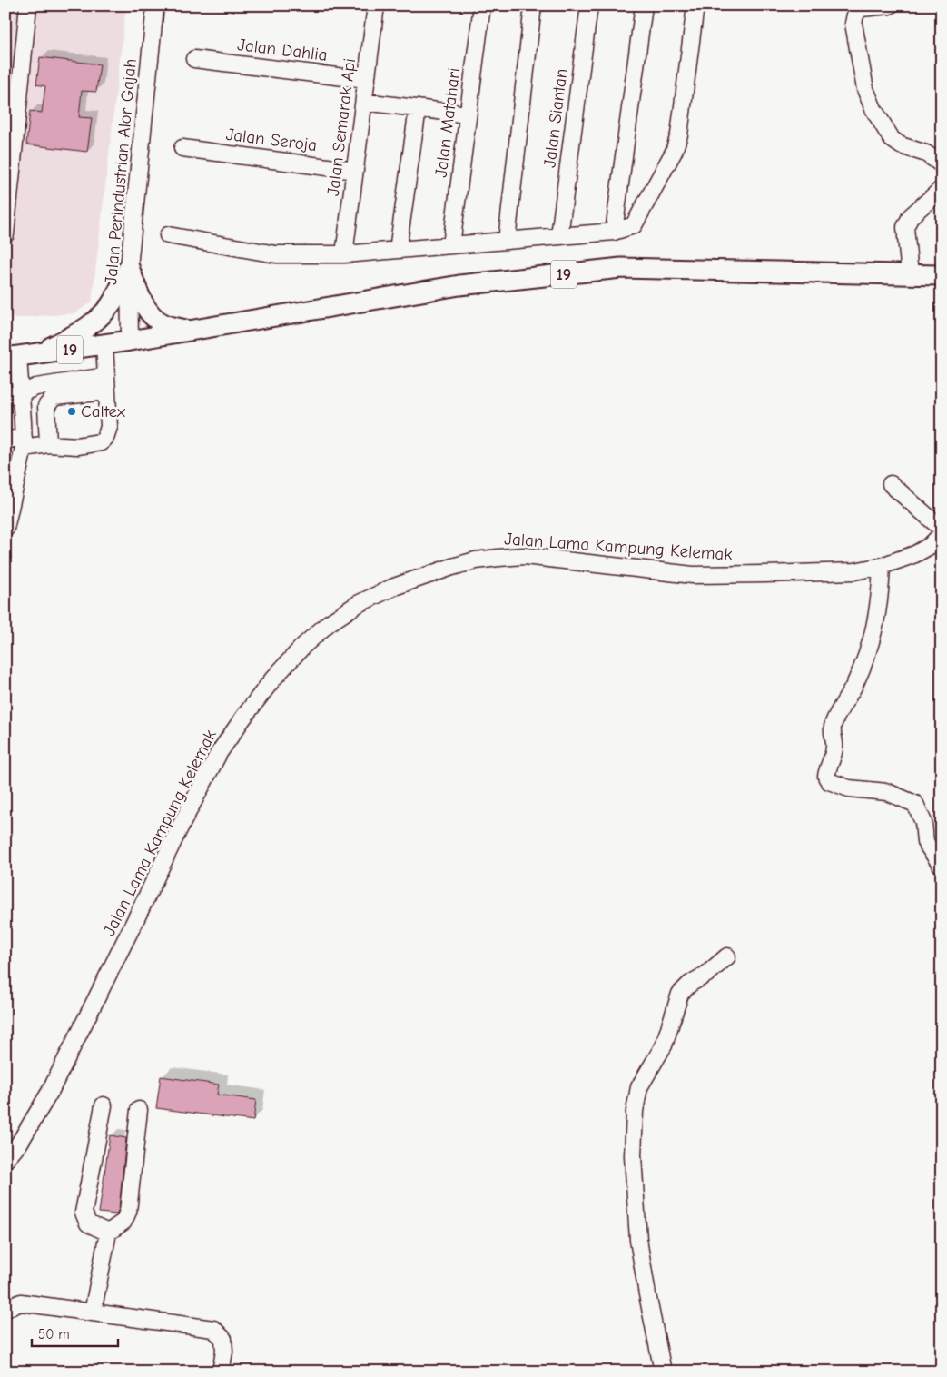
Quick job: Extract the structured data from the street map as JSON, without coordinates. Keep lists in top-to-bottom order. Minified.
{"streets":{"main road":["19"],"street":["Jalan Dahlia","Jalan Siantan","Jalan Matahari","Jalan Semarak Api","Jalan Seroja","Jalan Perindustrian Alor Gajah","Jalan Lama Kampung Kelemak"]},"crossings":[["Jalan Dahlia","Jalan Semarak Api"],["Jalan Semarak Api","Jalan Seroja"],["Jalan Perindustrian Alor Gajah","19"]],"places":["Caltex"],"scale_bar":"50 m"}
